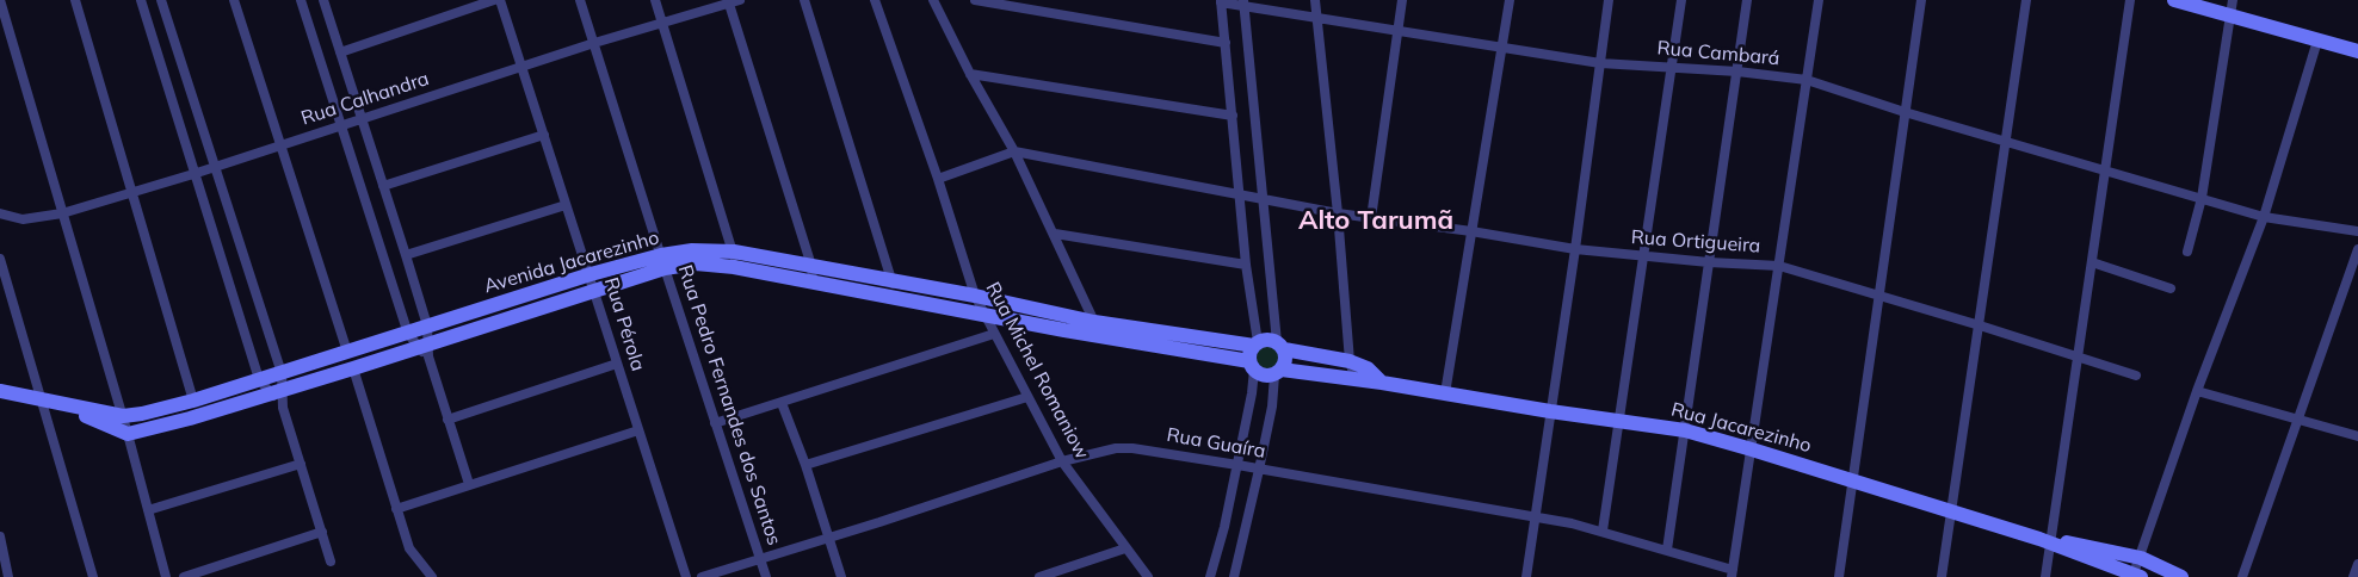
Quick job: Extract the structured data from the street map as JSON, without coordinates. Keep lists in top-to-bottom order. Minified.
{"streets":{"street":["Rua Cambará","Rua Calhandra","Rua Ortigueira","Avenida Jacarezinho","Rua Pérola","Rua Michel Romaniow","Rua Pedro Fernandes dos Santos","Rua Jacarezinho","Rua Guaíra"]},"crossings":[["Rua Calhandra","Rua Pérola"],["Rua Calhandra","Rua Pedro Fernandes dos Santos"],["Avenida Jacarezinho","Rua Pérola"],["Avenida Jacarezinho","Rua Michel Romaniow"],["Avenida Jacarezinho","Rua Pedro Fernandes dos Santos"],["Avenida Jacarezinho","Rua Jacarezinho"],["Rua Michel Romaniow","Rua Guaíra"],["Rua Pedro Fernandes dos Santos","Rua Guaíra"]],"districts":["Alto Tarumã"]}
